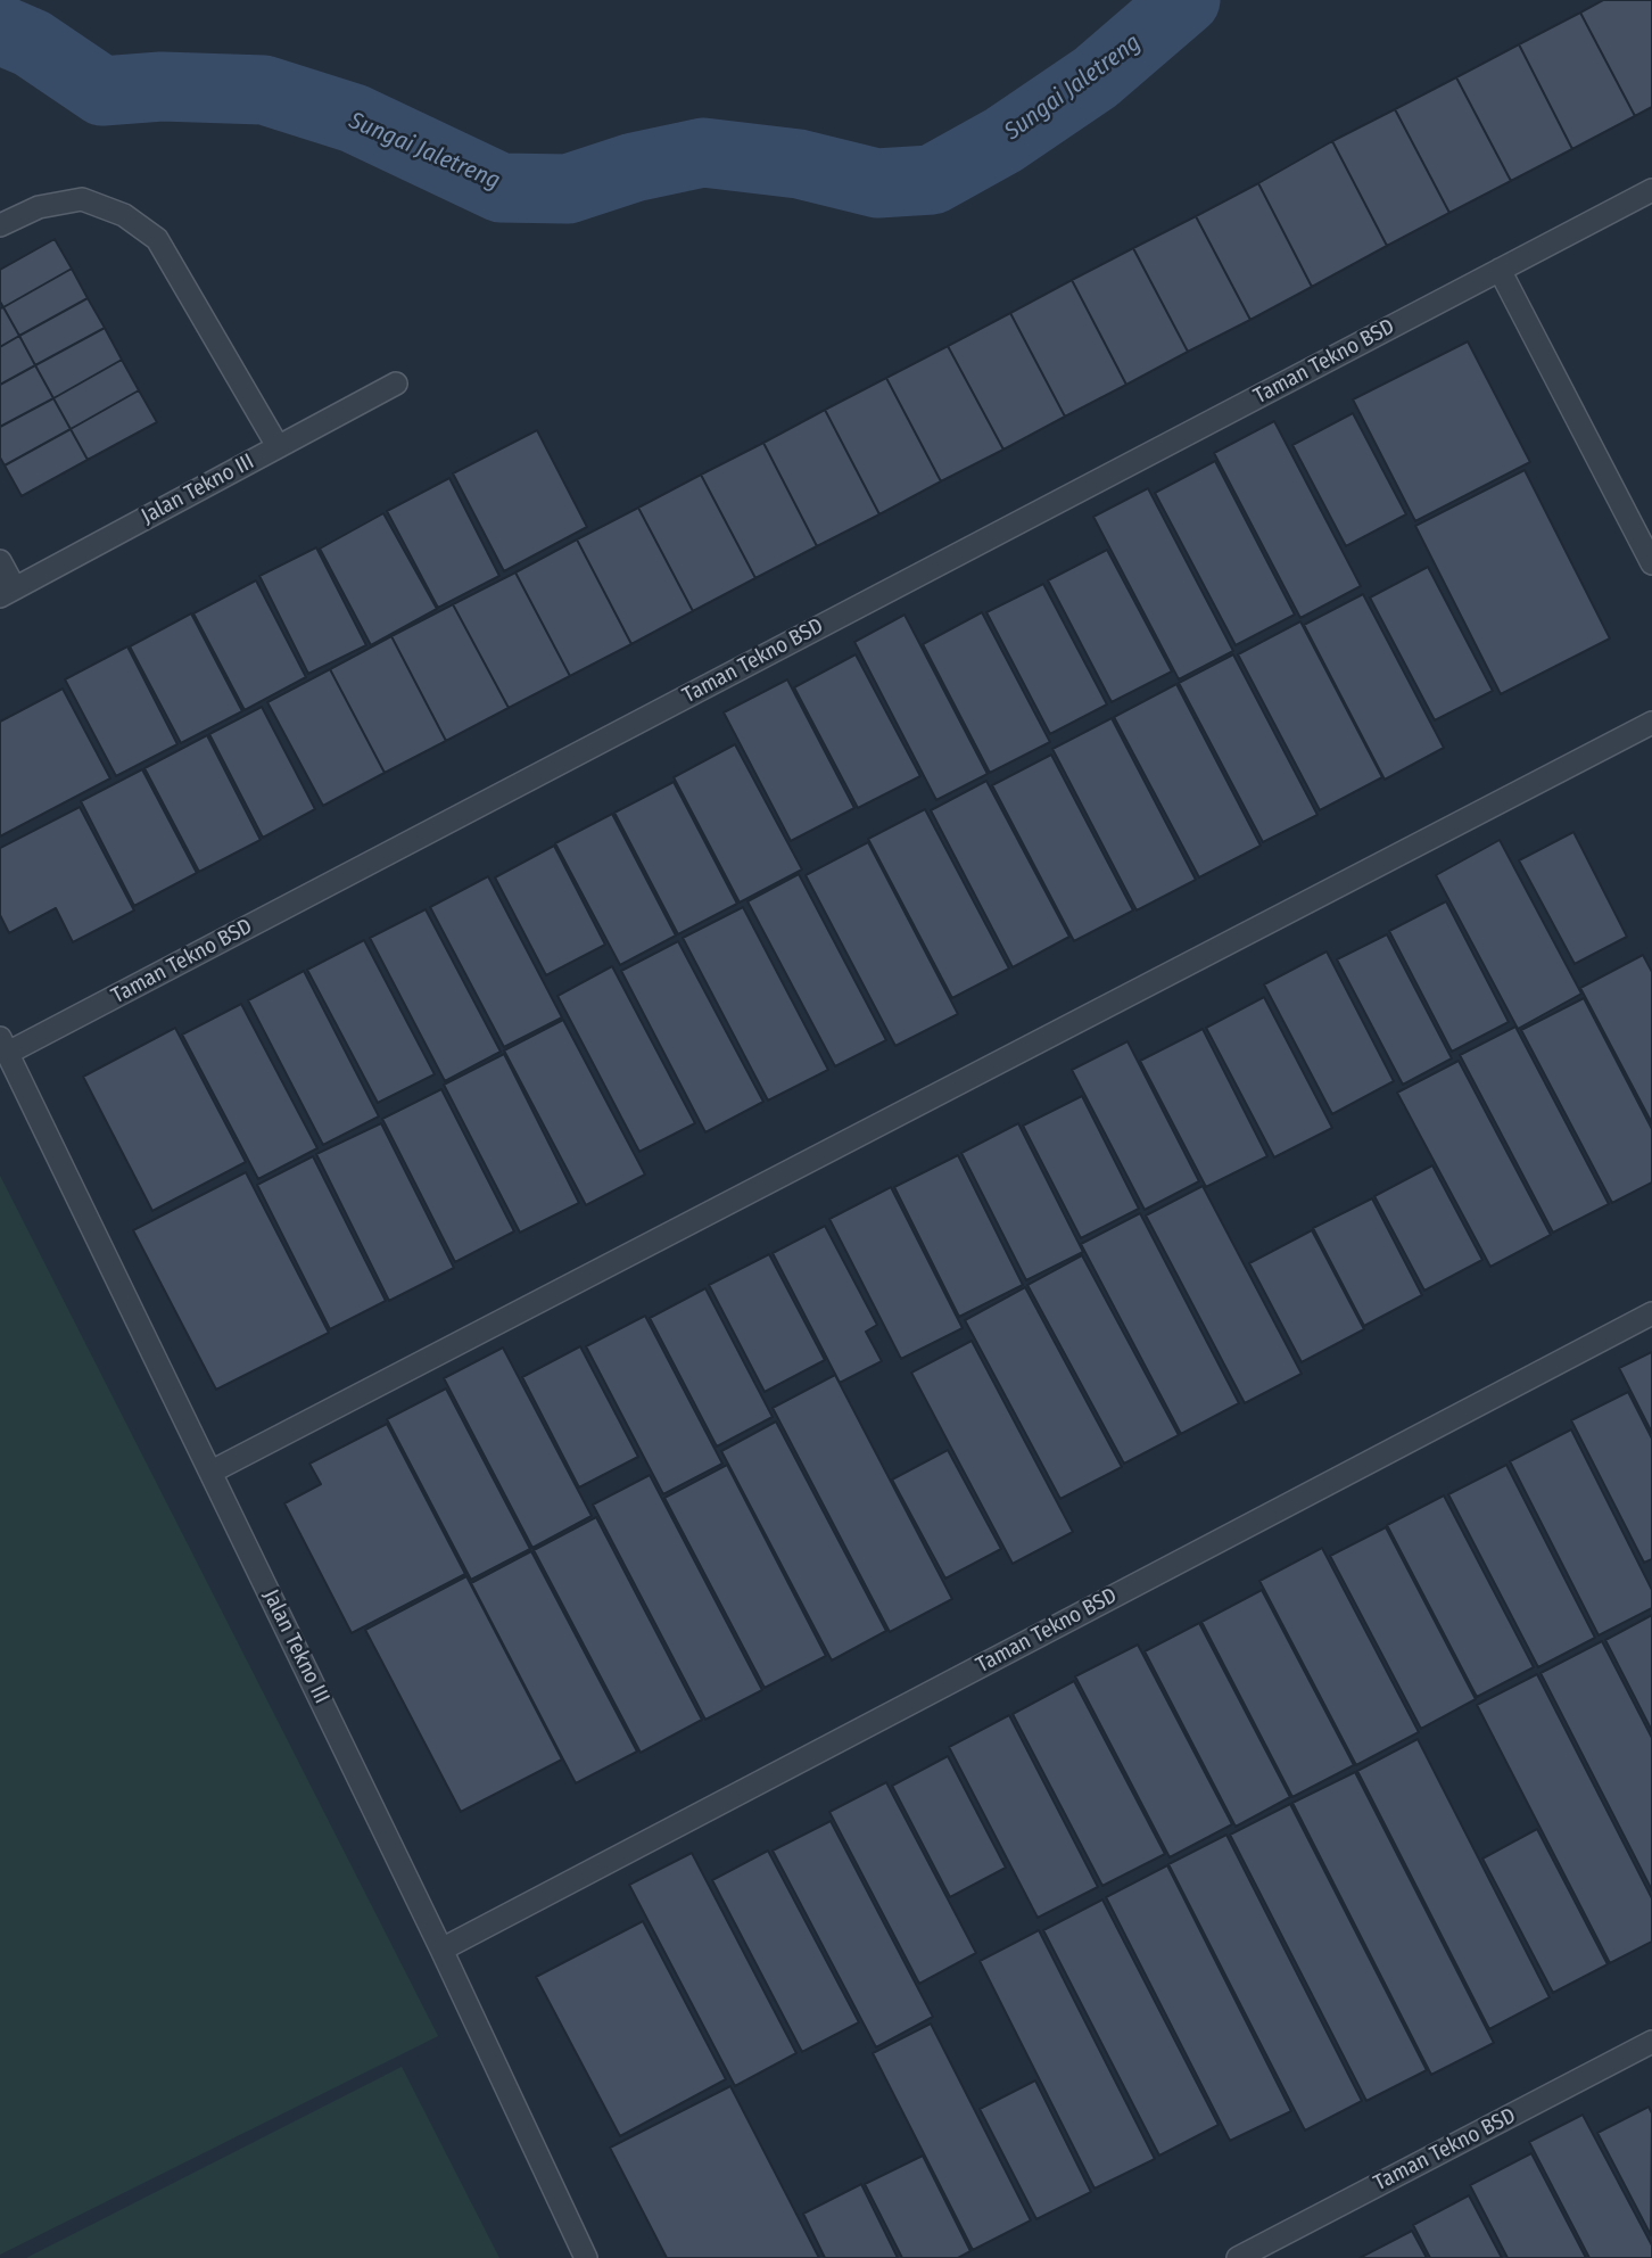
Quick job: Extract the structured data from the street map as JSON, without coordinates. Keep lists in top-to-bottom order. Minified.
{"streets":{"lane":["Taman Tekno BSD","Jalan Tekno III"]},"crossings":[["Taman Tekno BSD","Jalan Tekno III"]],"water":["Sungai Jaletreng"]}
